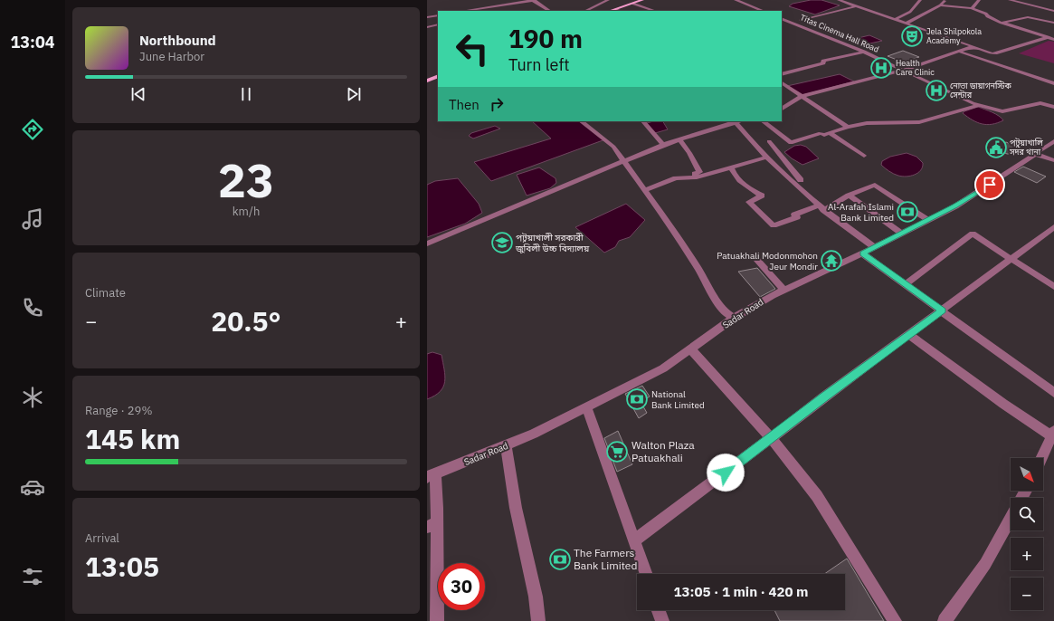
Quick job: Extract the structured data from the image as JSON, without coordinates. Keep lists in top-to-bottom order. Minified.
{"streets":{"street":["Titas Cinema Hall Road","Sadar Road"]},"places":{"theatre":["Jela Shilpokola Academy"],"hospital":["Health Care Clinic","নোভা ডায়াগনস্টিক সেন্টার"],"public building":["পটুয়াখালি সদর থানা"],"bank":["Al-Arafah Islami Bank Limited","National Bank Limited","The Farmers Bank Limited"],"school or university":["পটুয়াখালী সরকারী জুবিলী উচ্চ বিদ্যালয়"],"temple":["Patuakhali Modonmohon Jeur Mondir"],"supermarket":["Walton Plaza Patuakhali"]},"north":"bottom right","page":{"tabs":"13:04","turn":["190 m","Turn left"],"song":["Northbound","June Harbor"],"then":"Then","tile":[["23","km/h"],"Climate",["Range · 29%","145 km"],["Arrival","13:05"]],"heat":["−","20.5°","+"],"map_buttons":["+","−"],"limit":"30","trip":"13:05 · 1 min · 420 m"}}
